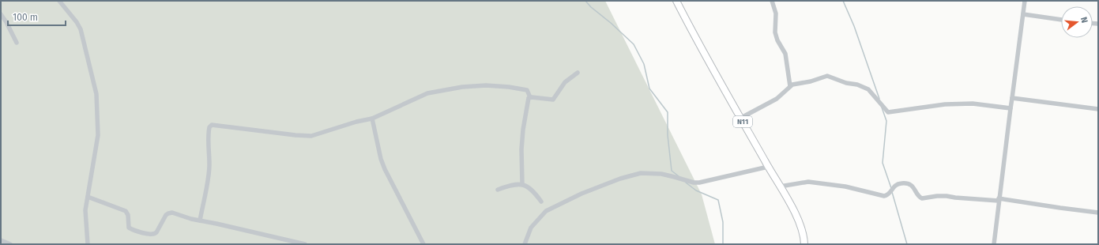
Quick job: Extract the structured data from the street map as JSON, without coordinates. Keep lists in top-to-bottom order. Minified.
{"streets":{"highway":["N11"]},"scale_bar":"100 m","north":"right"}
